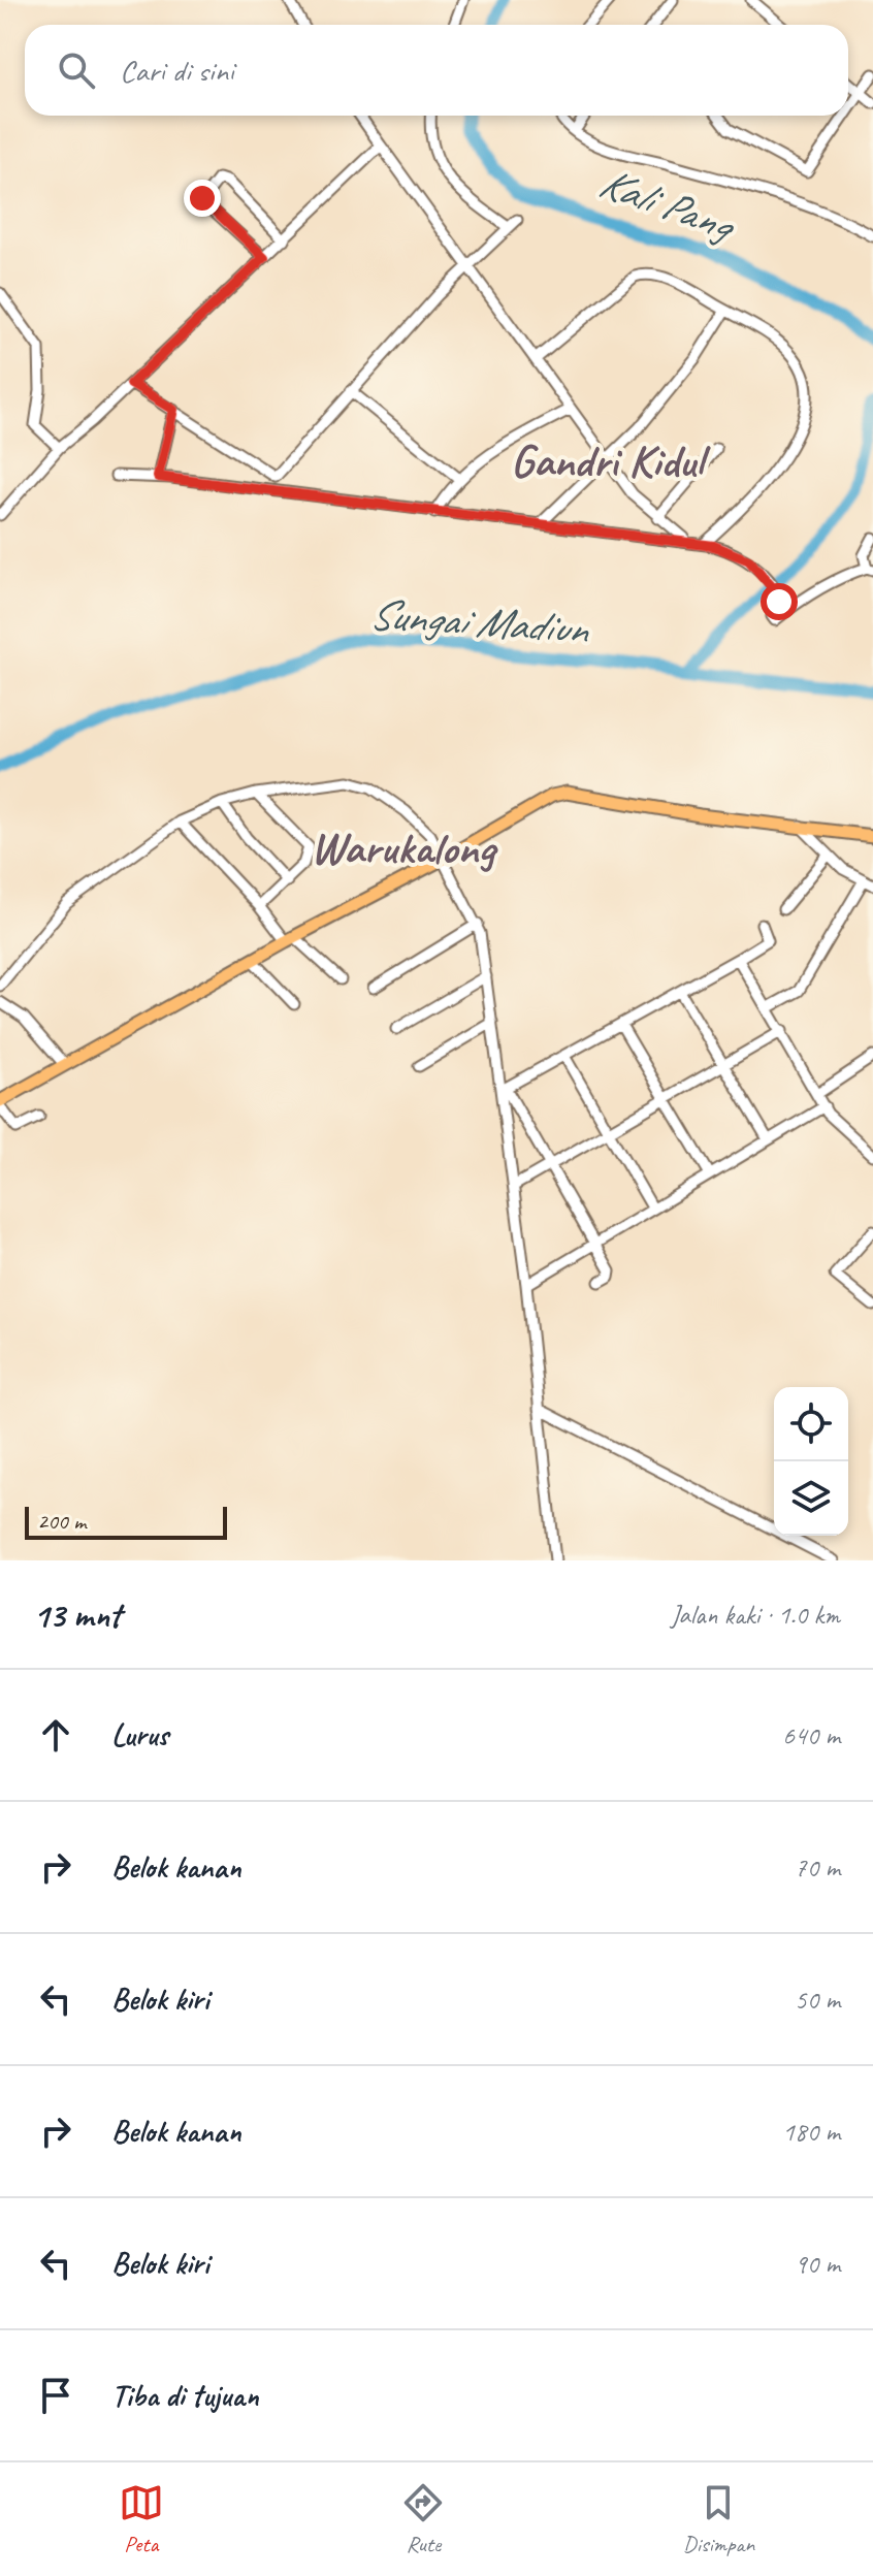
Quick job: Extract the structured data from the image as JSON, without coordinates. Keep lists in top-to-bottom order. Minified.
{"districts":["Gandri Kidul","Warukalong"],"water":["Kali Pang","Sungai Madiun"],"scale_bar":"200 m","page":{"search":"Cari di sini","scale":"200 m","heading":["13 mnt","Jalan kaki · 1.0 km"],"list":[["Lurus","640 m"],["Belok kanan","70 m"],["Belok kiri","50 m"],["Belok kanan","180 m"],["Belok kiri","90 m"],"Tiba di tujuan"],"nav":["Peta","Rute","Disimpan"]}}
